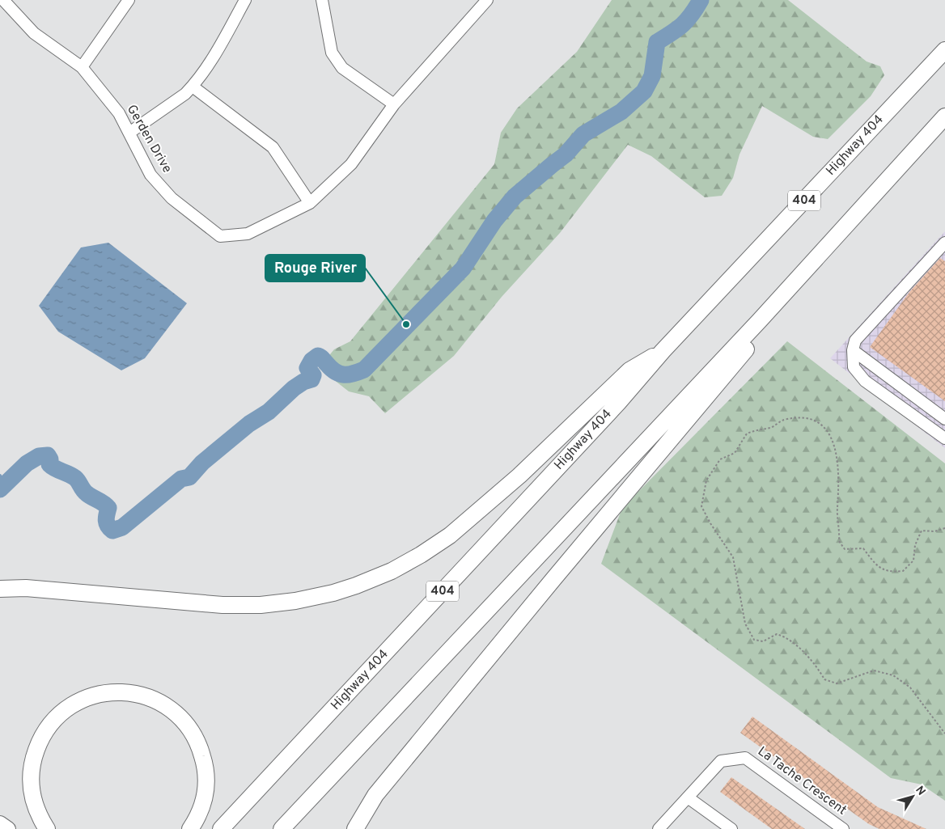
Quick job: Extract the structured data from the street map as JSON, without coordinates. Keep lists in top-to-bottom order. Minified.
{"streets":{"highway":["Highway 404","404"],"street":["Gerden Drive","La Tache Crescent"]},"places":["Rouge River"],"north":"top right"}
